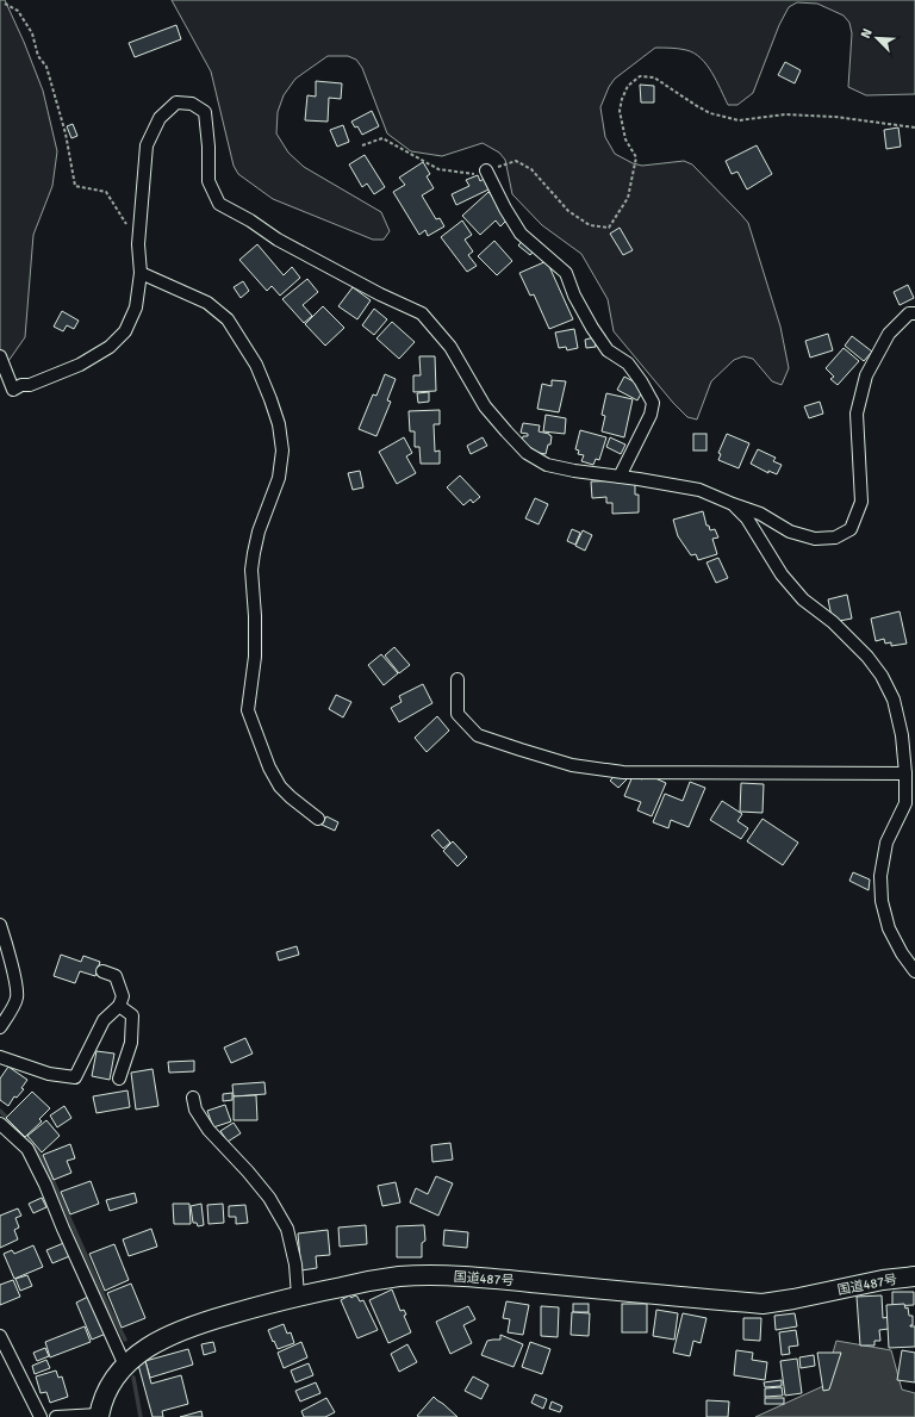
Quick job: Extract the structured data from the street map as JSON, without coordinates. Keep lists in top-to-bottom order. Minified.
{"streets":{"highway":["国道487号"]},"north":"top left"}
